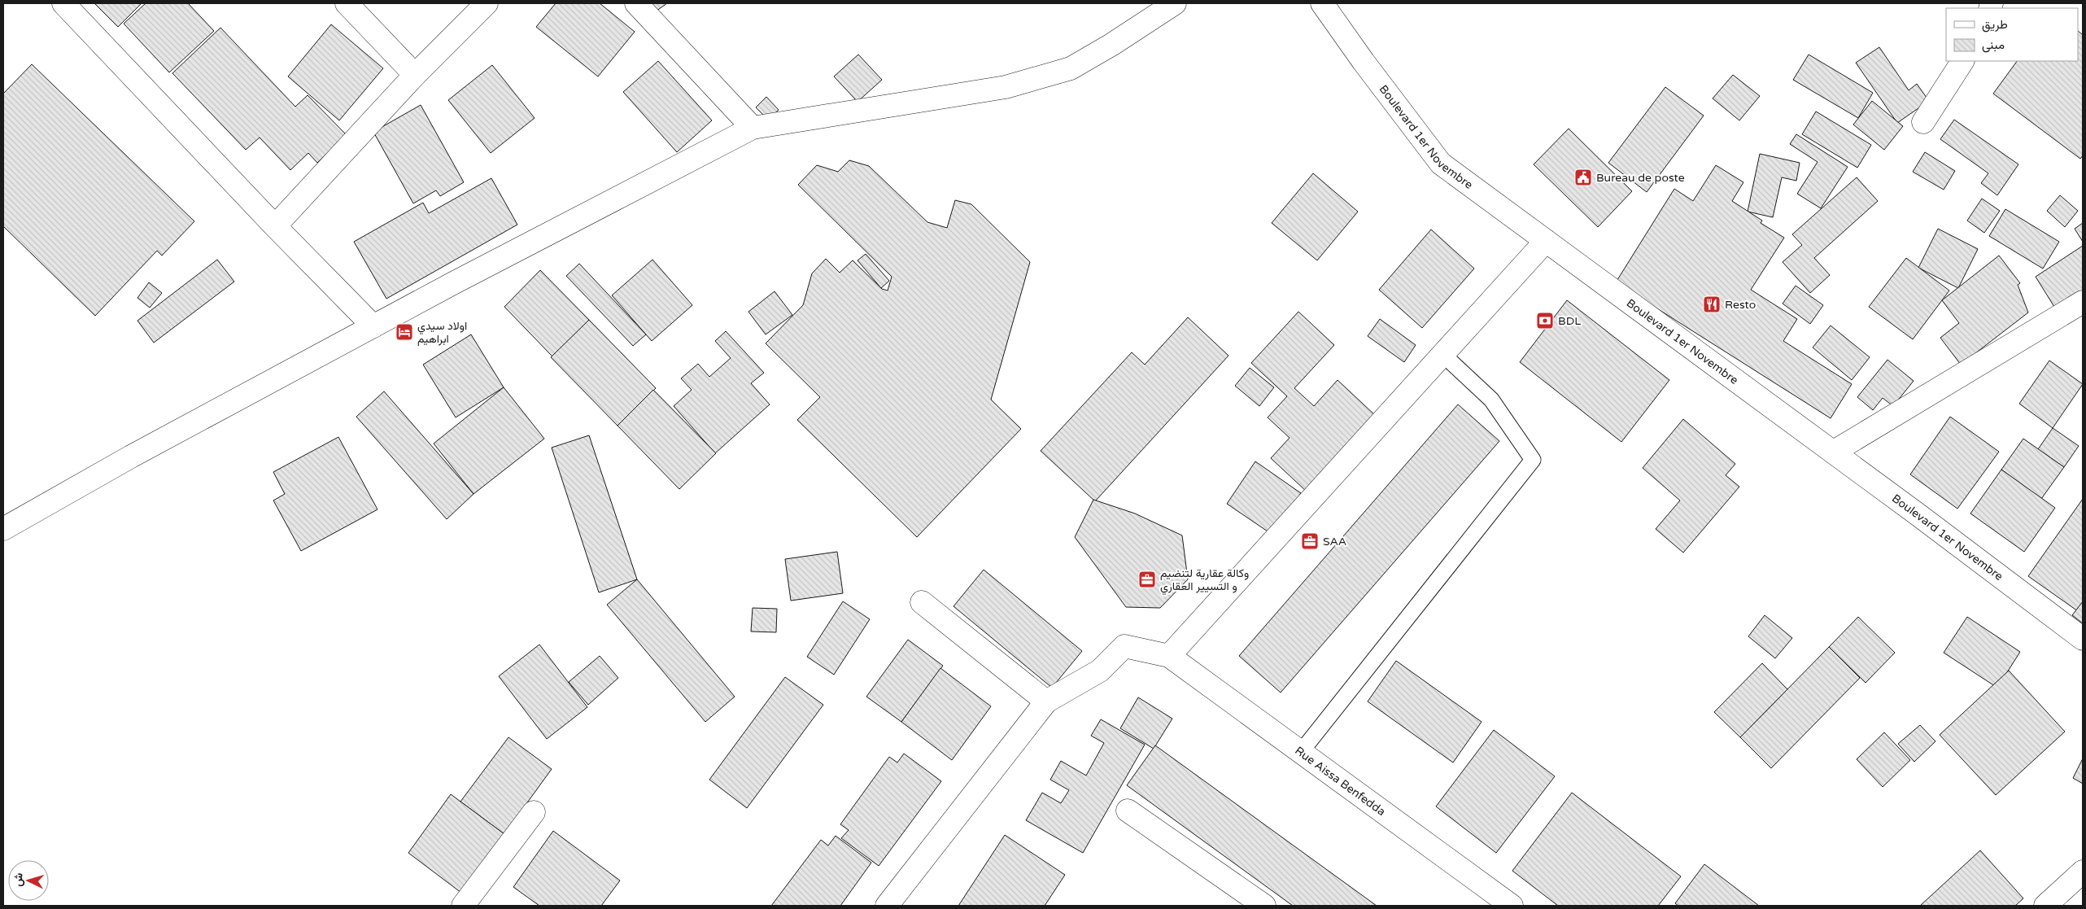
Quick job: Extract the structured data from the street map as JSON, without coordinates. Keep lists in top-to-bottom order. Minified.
{"streets":{"street":["Boulevard 1er Novembre","Rue Aissa Benfedda"]},"places":{"public building":["Bureau de poste"],"restaurant":["Resto"],"bank":["BDL"],"hotel":["اولاد سيدي ابراهيم"],"office":["SAA","وكالة عقارية لتنضيم و التسيير العقاري"]},"legend":["طريق","مبنى"],"north":"left"}
